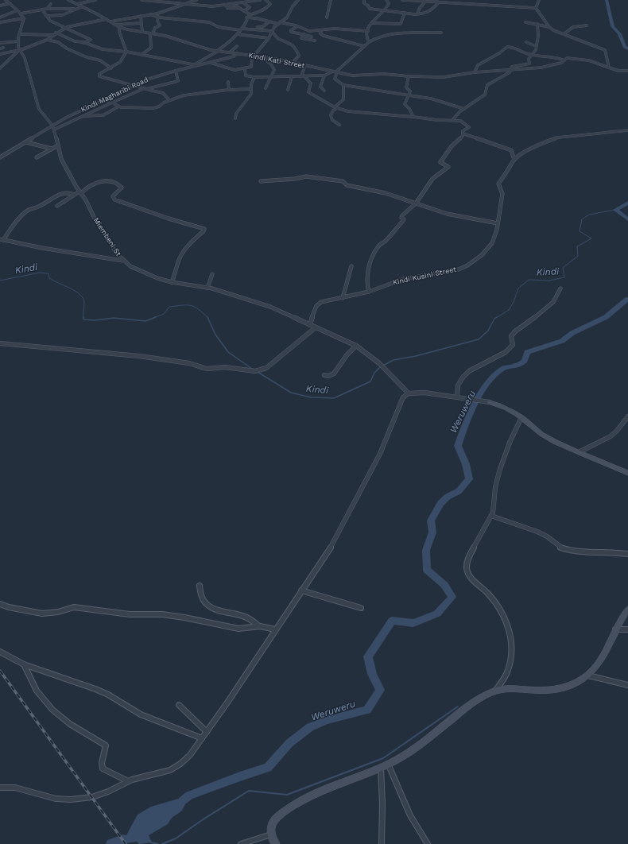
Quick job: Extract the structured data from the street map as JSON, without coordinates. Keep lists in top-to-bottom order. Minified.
{"streets":{"street":["Kindi Kati Street","Kindi Magharibi Road","Miembeni St","Kindi Kusini Street"]},"crossings":[["Kindi Kati Street","Kindi Magharibi Road"],["Kindi Magharibi Road","Miembeni St"],["Miembeni St","Kindi Kusini Street"]],"water":["Kindi","Weruweru"]}
